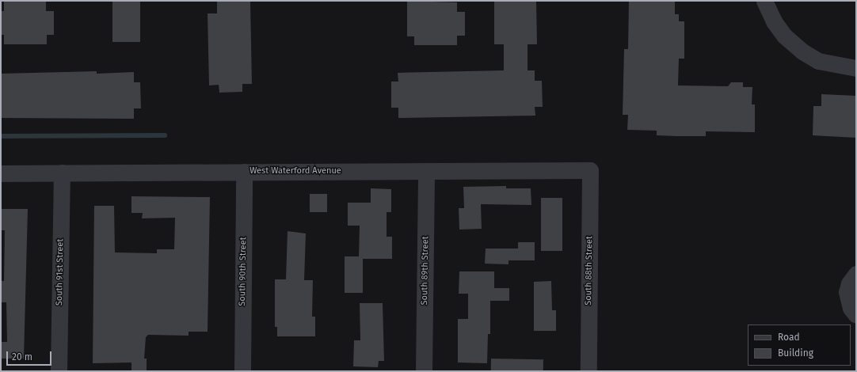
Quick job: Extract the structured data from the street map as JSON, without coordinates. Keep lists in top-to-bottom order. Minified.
{"streets":{"street":["West Waterford Avenue","South 89th Street","South 88th Street","South 90th Street","South 91st Street"]},"crossings":[["West Waterford Avenue","South 89th Street"],["West Waterford Avenue","South 88th Street"],["West Waterford Avenue","South 90th Street"],["West Waterford Avenue","South 91st Street"]],"legend":["Road","Building"],"scale_bar":"20 m"}
